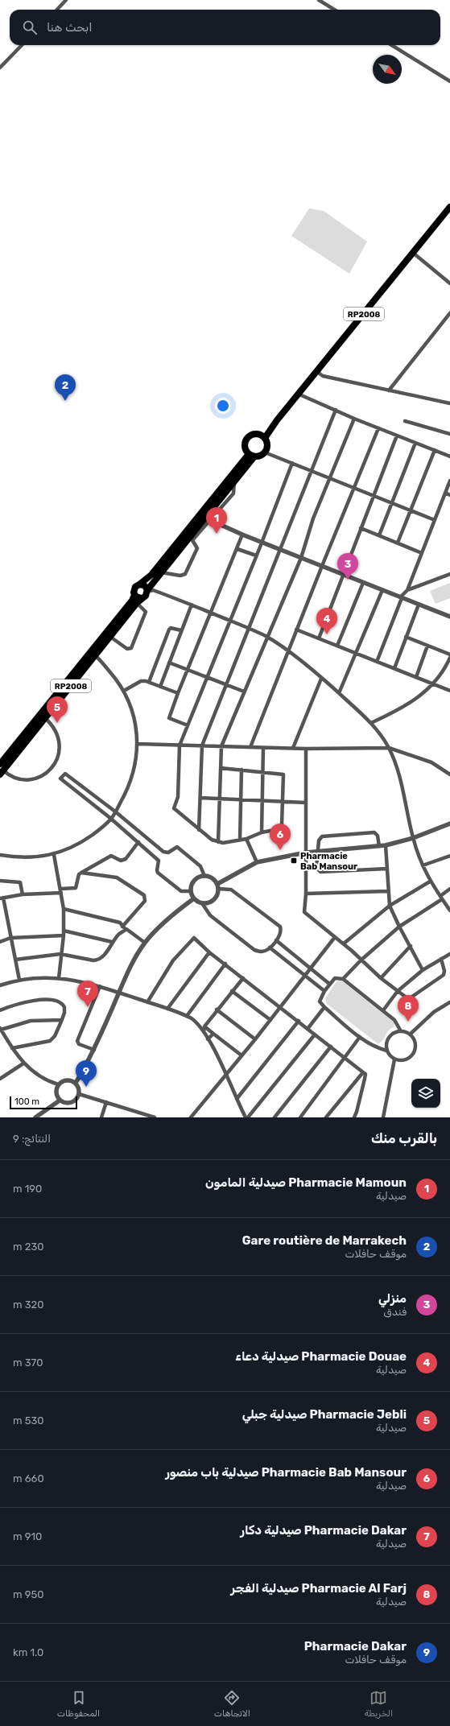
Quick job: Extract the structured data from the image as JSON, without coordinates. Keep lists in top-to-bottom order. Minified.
{"streets":{"highway":["RP2008"]},"places":{"transit":["Pharmacie Bab Mansour"]},"scale_bar":"100 m","north":"bottom right","page":{"search":"ابحث هنا","pins":["2","1","3","4","5","6","7","8","9"],"scale":"100 m","heading":["بالقرب منك","النتائج: 9"],"list":[{"mark":"1","name":"Pharmacie Mamoun صيدلية المامون","note":"صيدلية","value":"190 m"},{"mark":"2","name":"Gare routière de Marrakech","note":"موقف حافلات","value":"230 m"},{"mark":"3","name":"منزلي","note":"فندق","value":"320 m"},{"mark":"4","name":"Pharmacie Douae صيدلية دعاء","note":"صيدلية","value":"370 m"},{"mark":"5","name":"Pharmacie Jebli صيدلية جبلي","note":"صيدلية","value":"530 m"},{"mark":"6","name":"Pharmacie Bab Mansour صيدلية باب منصور","note":"صيدلية","value":"660 m"},{"mark":"7","name":"Pharmacie Dakar صيدلية دكار","note":"صيدلية","value":"910 m"},{"mark":"8","name":"Pharmacie Al Farj صيدلية الفجر","note":"صيدلية","value":"950 m"},{"mark":"9","name":"Pharmacie Dakar","note":"موقف حافلات","value":"1.0 km"}],"nav":["الخريطة","الاتجاهات","المحفوظات"]}}
